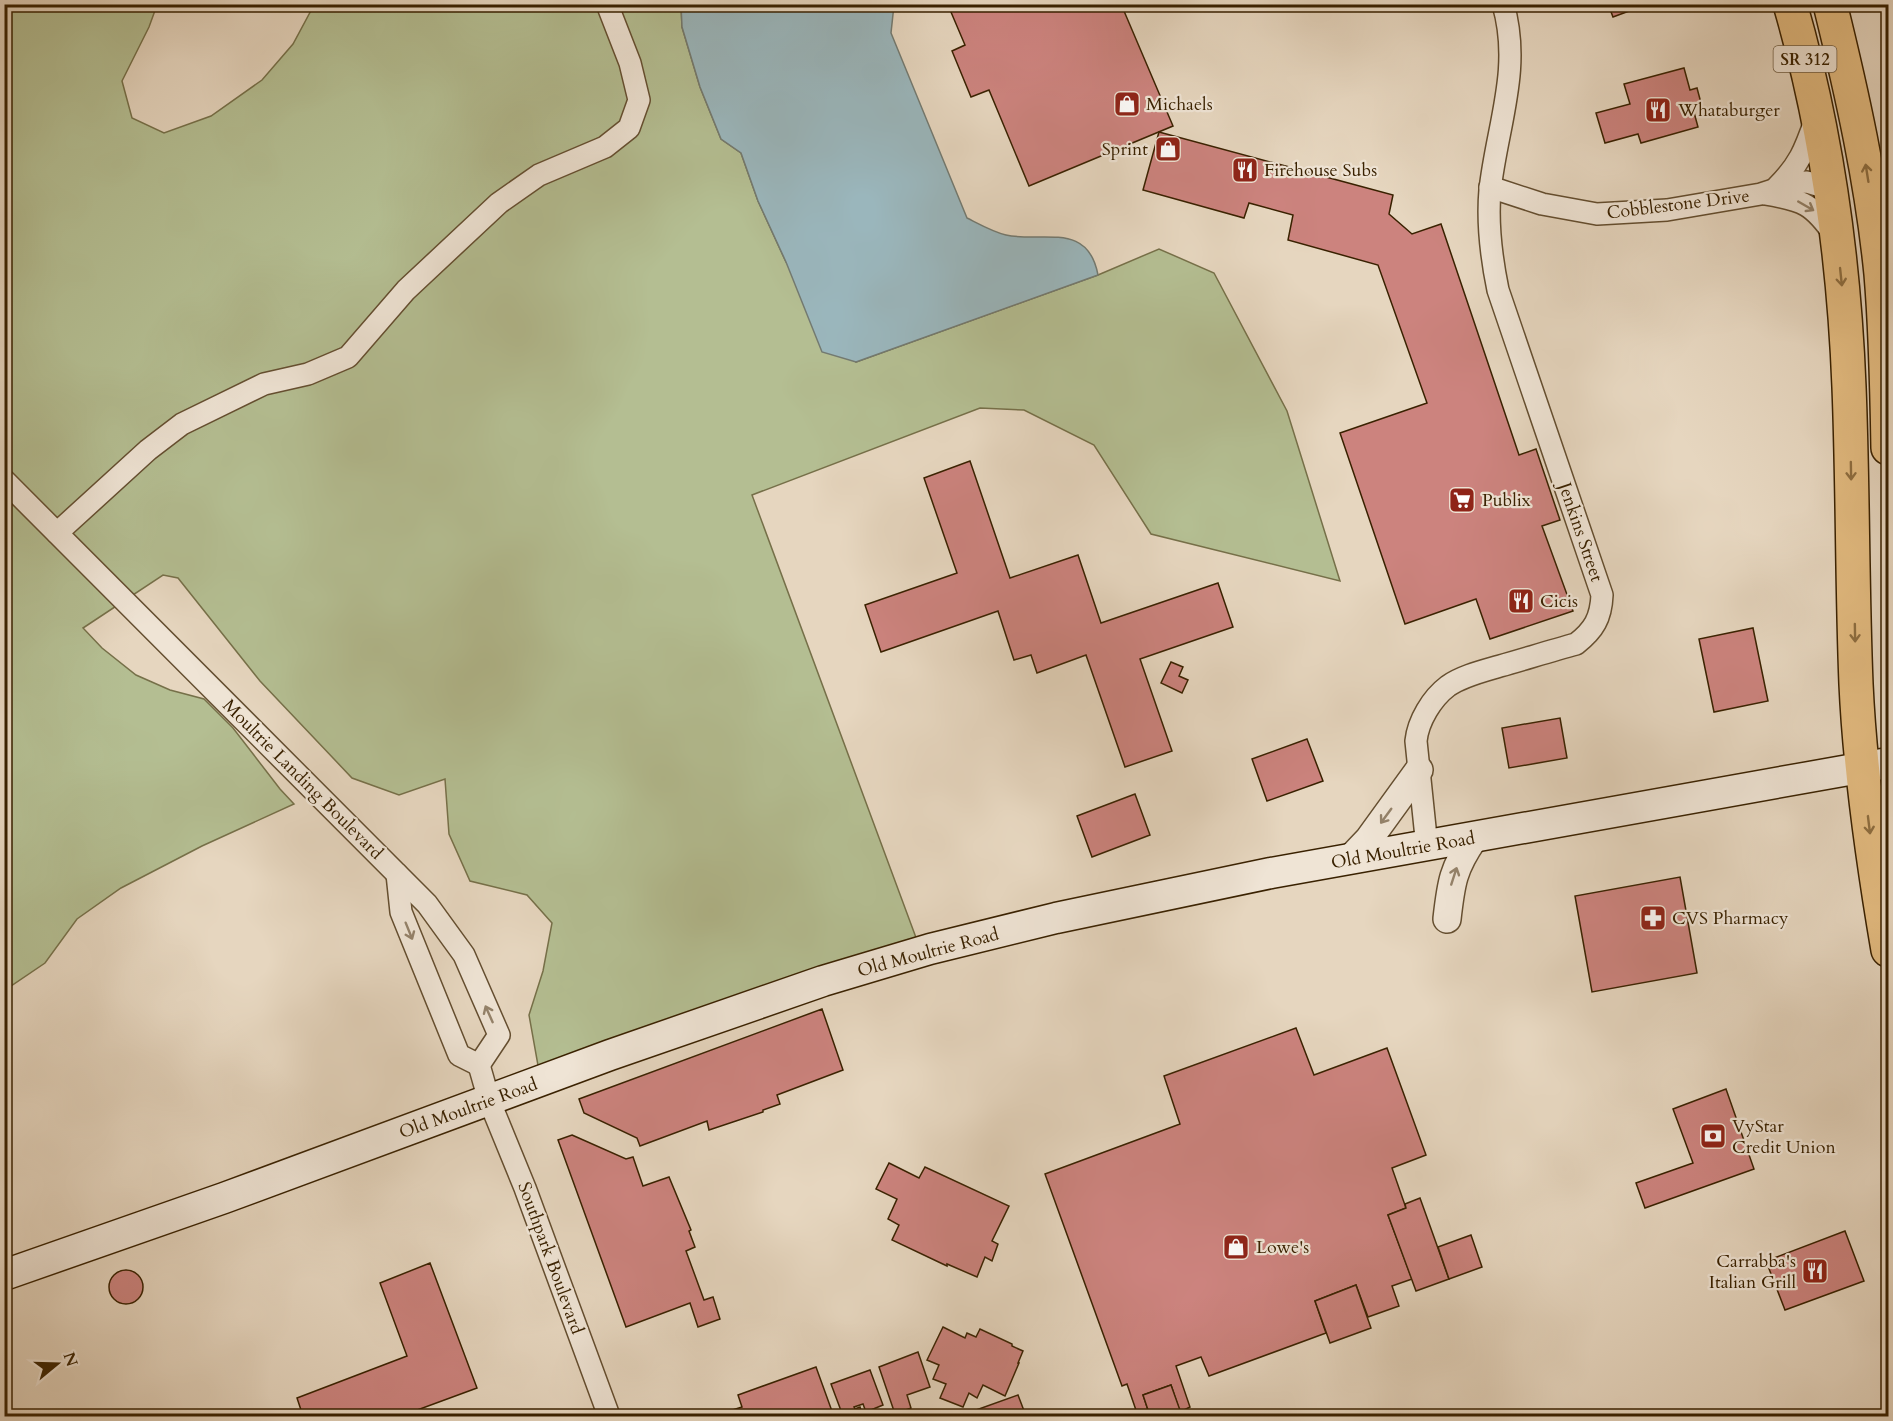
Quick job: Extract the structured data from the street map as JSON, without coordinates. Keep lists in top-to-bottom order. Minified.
{"streets":{"main road":["SR 312","Old Moultrie Road"],"street":["Cobblestone Drive","Jenkins Street","Moultrie Landing Boulevard","Southpark Boulevard"]},"crossings":[["SR 312","Cobblestone Drive"],["SR 312","Old Moultrie Road"],["Cobblestone Drive","Jenkins Street"],["Jenkins Street","Old Moultrie Road"],["Moultrie Landing Boulevard","Southpark Boulevard"],["Old Moultrie Road","Southpark Boulevard"]],"places":{"shop":["Michaels","Sprint","Lowe's"],"restaurant":["Whataburger","Firehouse Subs","Cicis","Carrabba's Italian Grill"],"supermarket":["Publix"],"pharmacy":["CVS Pharmacy"],"bank":["VyStar Credit Union"]},"north":"right"}
